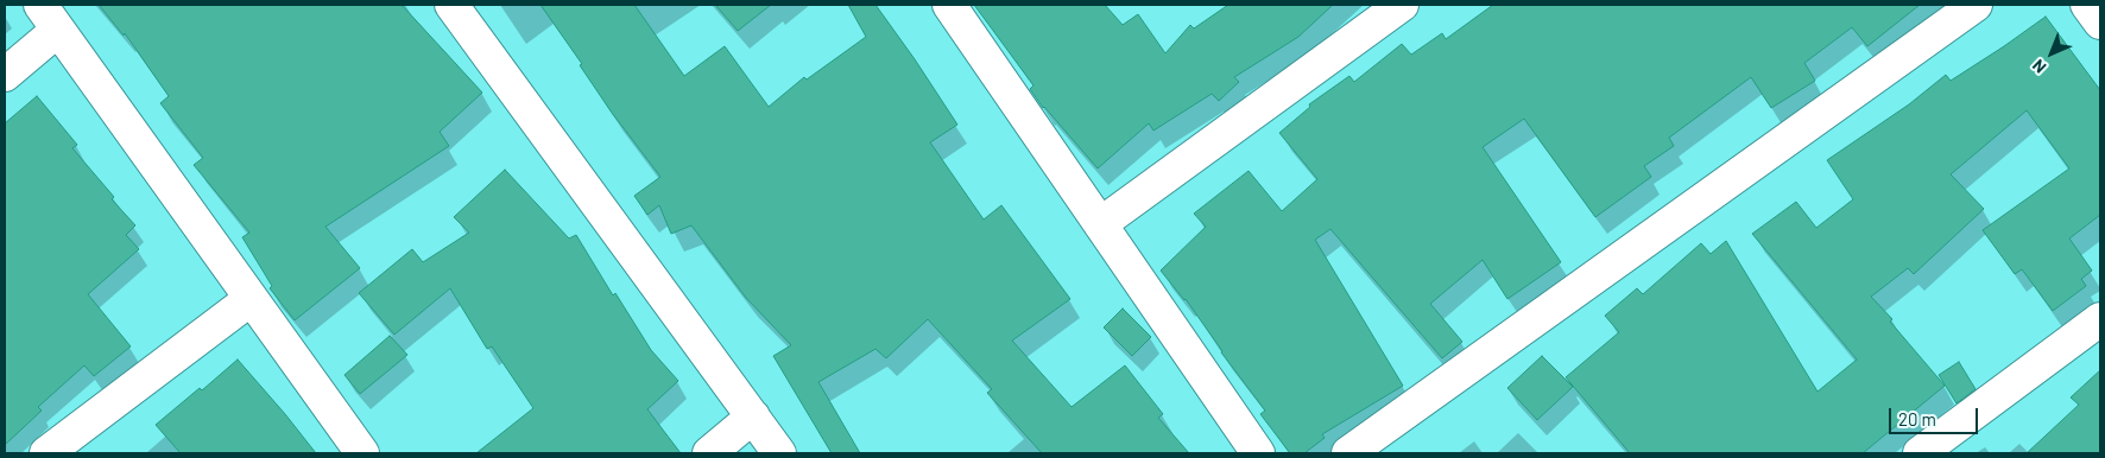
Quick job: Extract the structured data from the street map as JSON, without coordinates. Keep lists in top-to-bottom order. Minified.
{"scale_bar":"20 m","north":"bottom left"}
